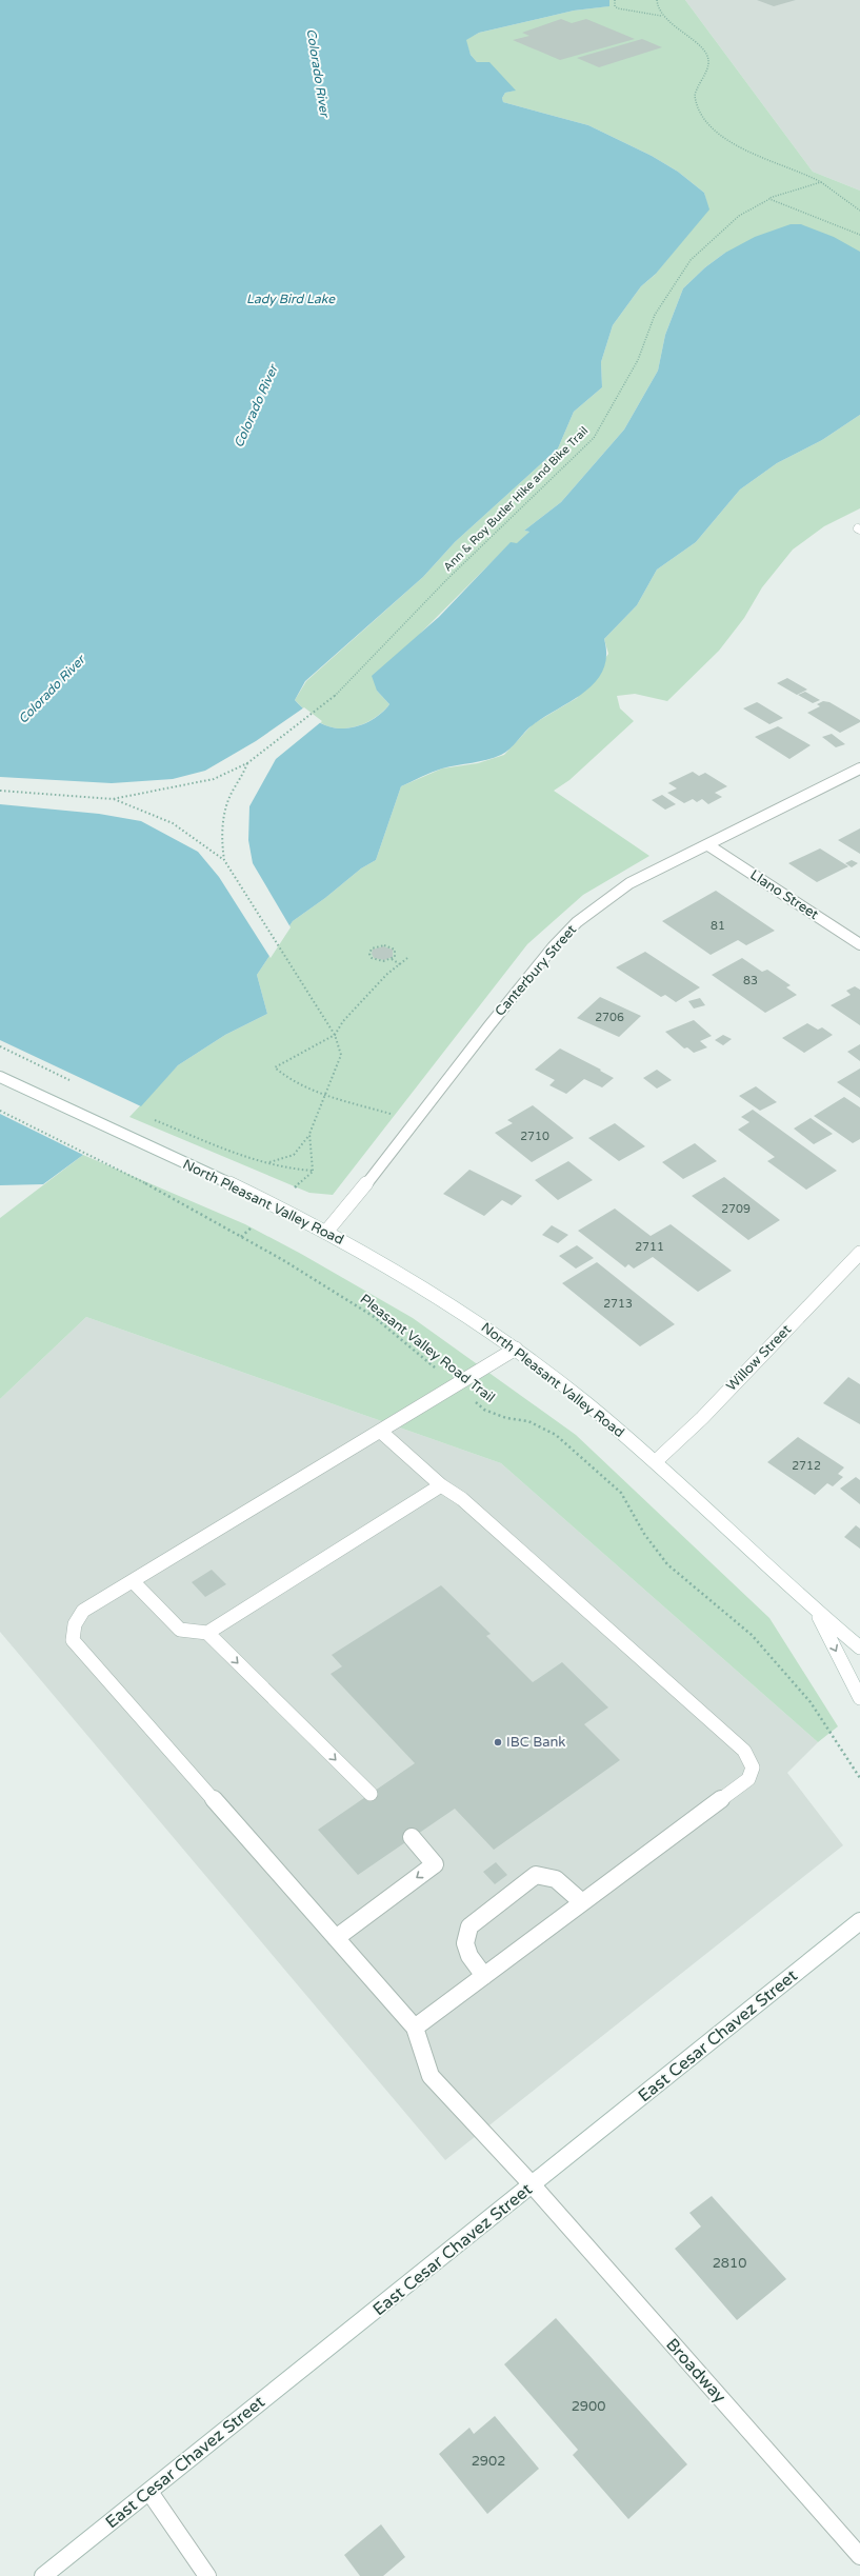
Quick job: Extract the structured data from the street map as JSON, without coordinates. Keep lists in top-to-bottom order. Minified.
{"streets":{"main road":["Llano Street","Canterbury Street","North Pleasant Valley Road","Willow Street","East Cesar Chavez Street","Broadway"],"path":["Ann & Roy Butler Hike and Bike Trail","Pleasant Valley Road Trail"]},"crossings":[["Llano Street","Canterbury Street"],["Canterbury Street","North Pleasant Valley Road"],["North Pleasant Valley Road","Willow Street"],["East Cesar Chavez Street","Broadway"]],"water":["Colorado River","Lady Bird Lake"],"places":["IBC Bank"],"house_numbers":["81","83","2706","2710","2709","2711","2713","2712","2810","2900","2902"]}
